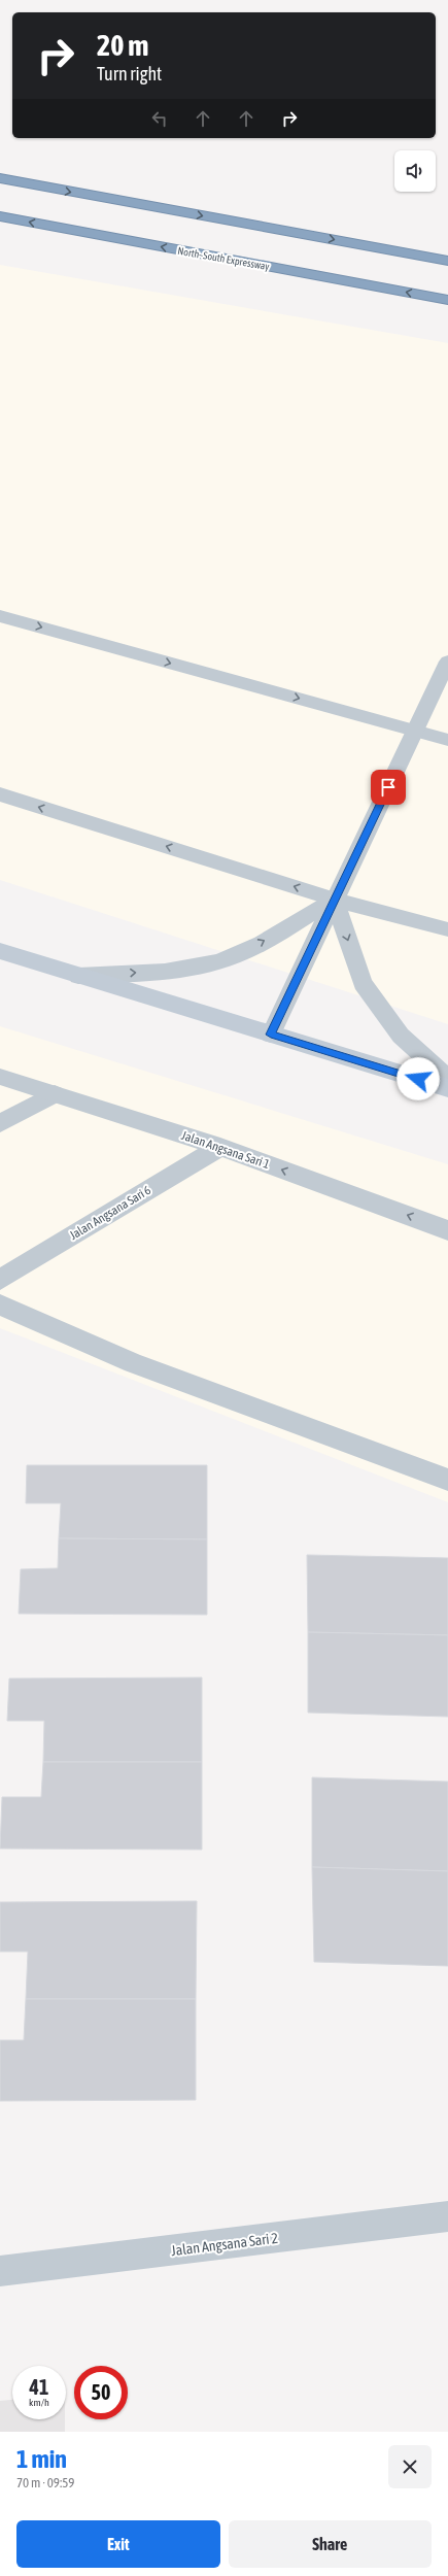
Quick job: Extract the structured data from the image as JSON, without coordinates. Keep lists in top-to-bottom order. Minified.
{"streets":{"highway":["North–South Expressway"],"street":["Jalan Angsana Sari 1","Jalan Angsana Sari 6","Jalan Angsana Sari 2"]},"crossings":[["Jalan Angsana Sari 1","Jalan Angsana Sari 6"]],"one_way":["Jalan Angsana Sari 1"],"page":{"turn":["20 m","Turn right"],"speed":"41 km/h","limit":"50","heading":["1 min","70 m · 09:59"],"buttons":["Exit","Share"]}}
